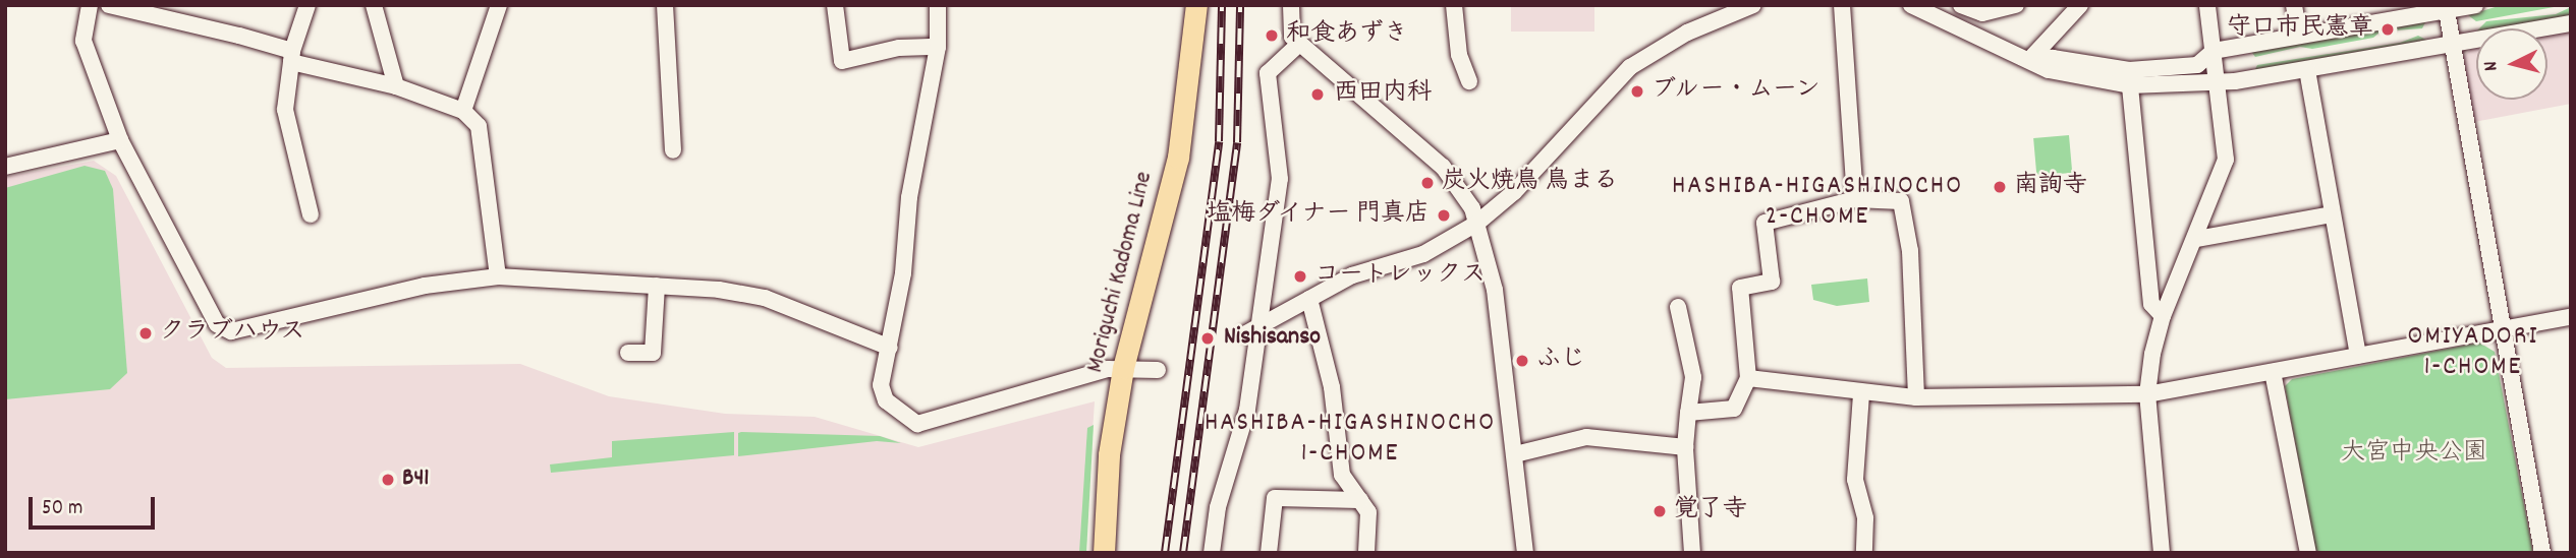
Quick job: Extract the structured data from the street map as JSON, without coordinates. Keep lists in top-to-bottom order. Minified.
{"streets":{"main road":["Moriguchi Kadoma Line"]},"districts":["HASHIBA-HIGASHINOCHO 2-CHOME","OMIYADORI 1-CHOME","HASHIBA-HIGASHINOCHO 1-CHOME"],"parks":["大宮中央公園"],"places":["守口市民憲章","和食あずき","ブルー・ムーン","西田内科","炭火焼鳥 鳥まる","南詢寺","塩梅ダイナー 門真店","コートレックス","クラブハウス","Nishisanso","ふじ","B41","覚了寺"],"scale_bar":"50 m","north":"left"}
